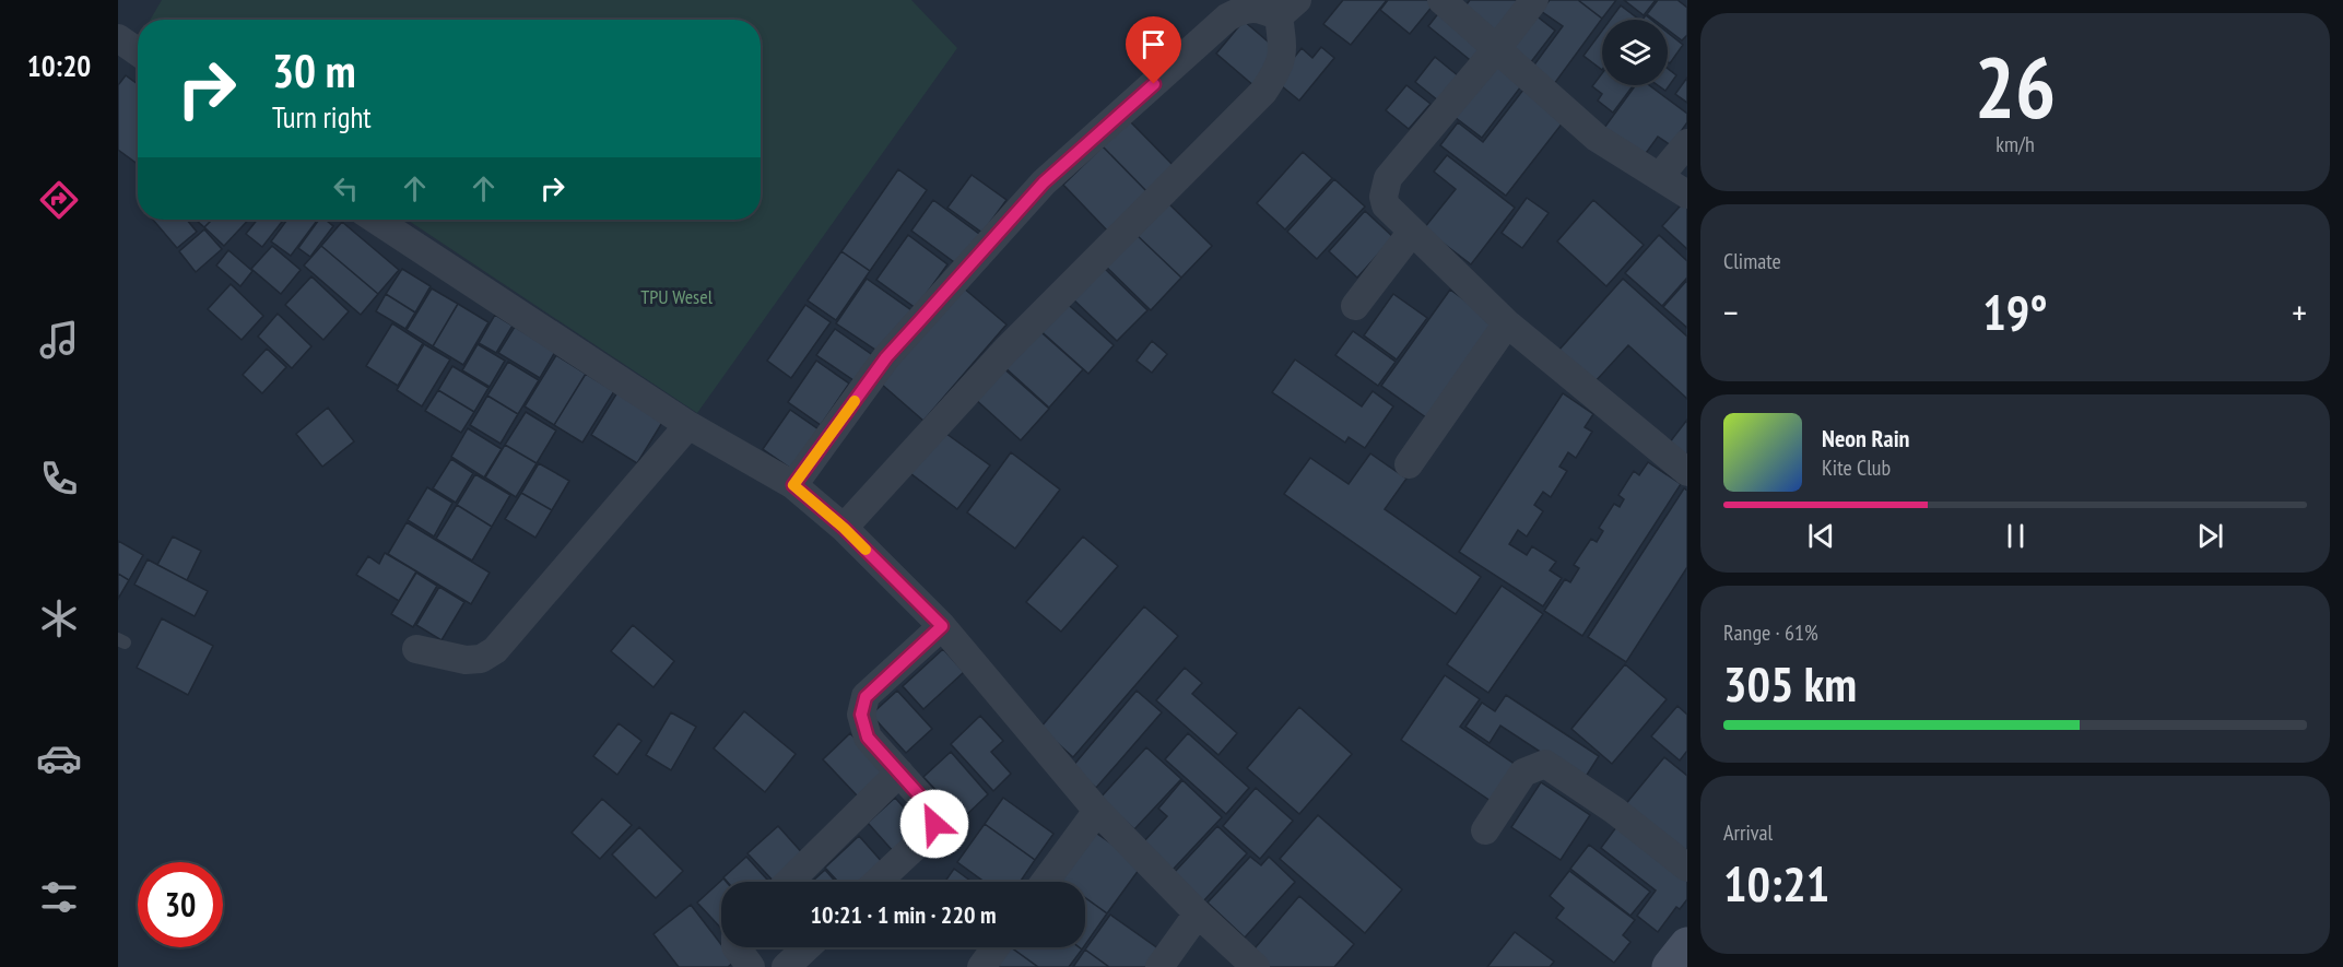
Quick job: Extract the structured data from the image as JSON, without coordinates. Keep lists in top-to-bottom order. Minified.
{"parks":["TPU Wesel"],"page":{"tabs":"10:20","tile":[["26","km/h"],"Climate",["Range · 61%","305 km"],["Arrival","10:21"]],"turn":["30 m","Turn right"],"heat":["−","19°","+"],"song":["Neon Rain","Kite Club"],"limit":"30","trip":"10:21 · 1 min · 220 m"}}
